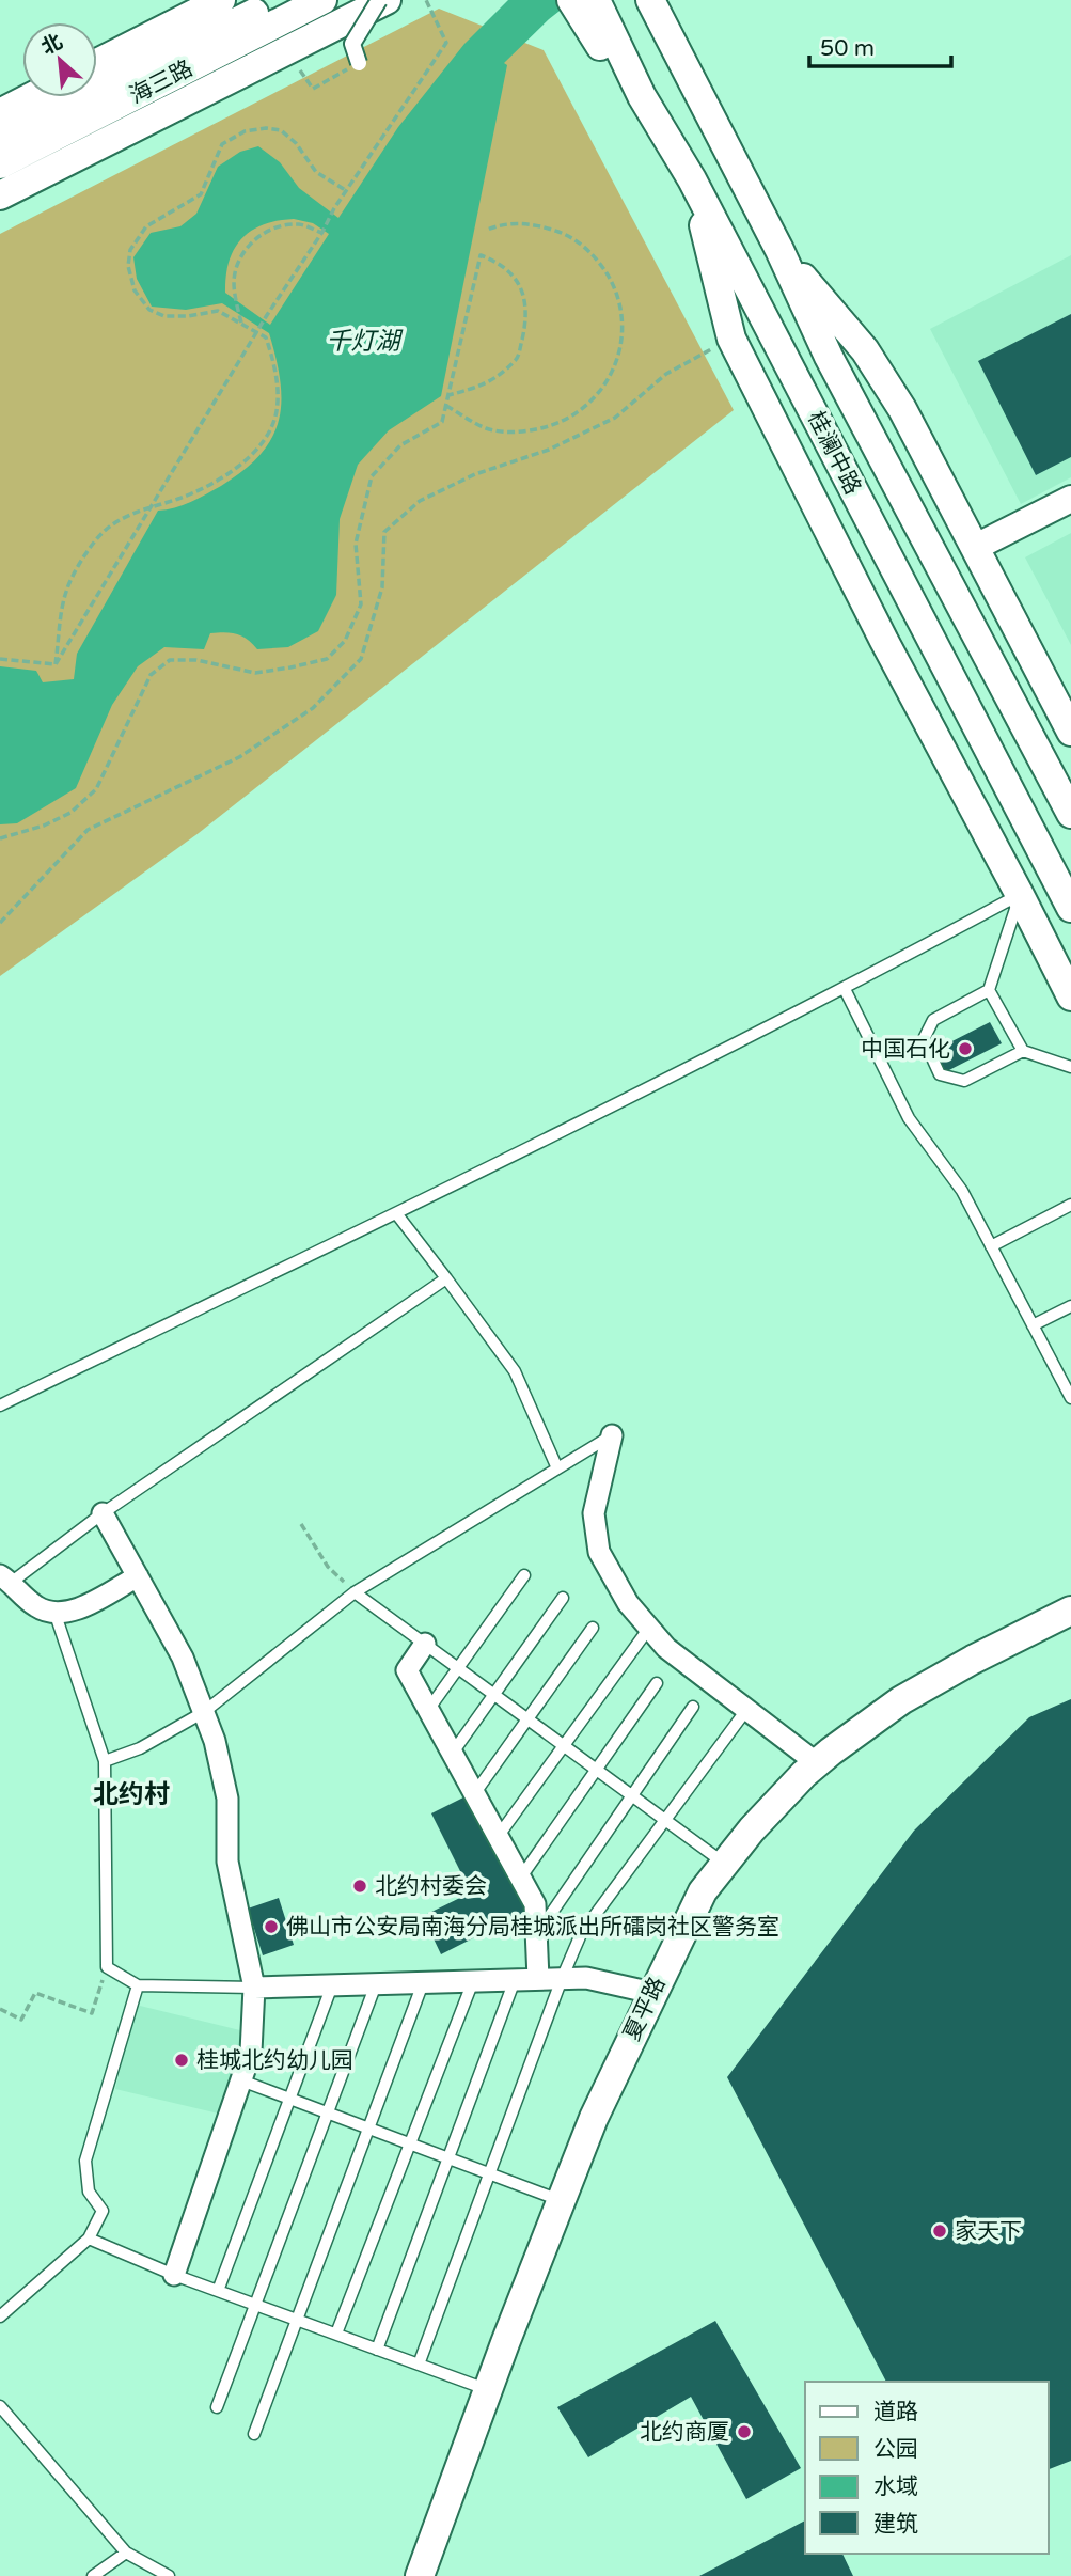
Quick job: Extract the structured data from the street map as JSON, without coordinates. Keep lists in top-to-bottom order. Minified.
{"streets":{"main road":["海三路","桂澜中路","夏平路"]},"districts":["北约村"],"water":["千灯湖"],"places":["中国石化","北约村委会","佛山市公安局南海分局桂城派出所礌岗社区警务室","桂城北约幼儿园","家天下","北约商厦"],"legend":["道路","公园","水域","建筑"],"scale_bar":"50 m","north":"top left"}
